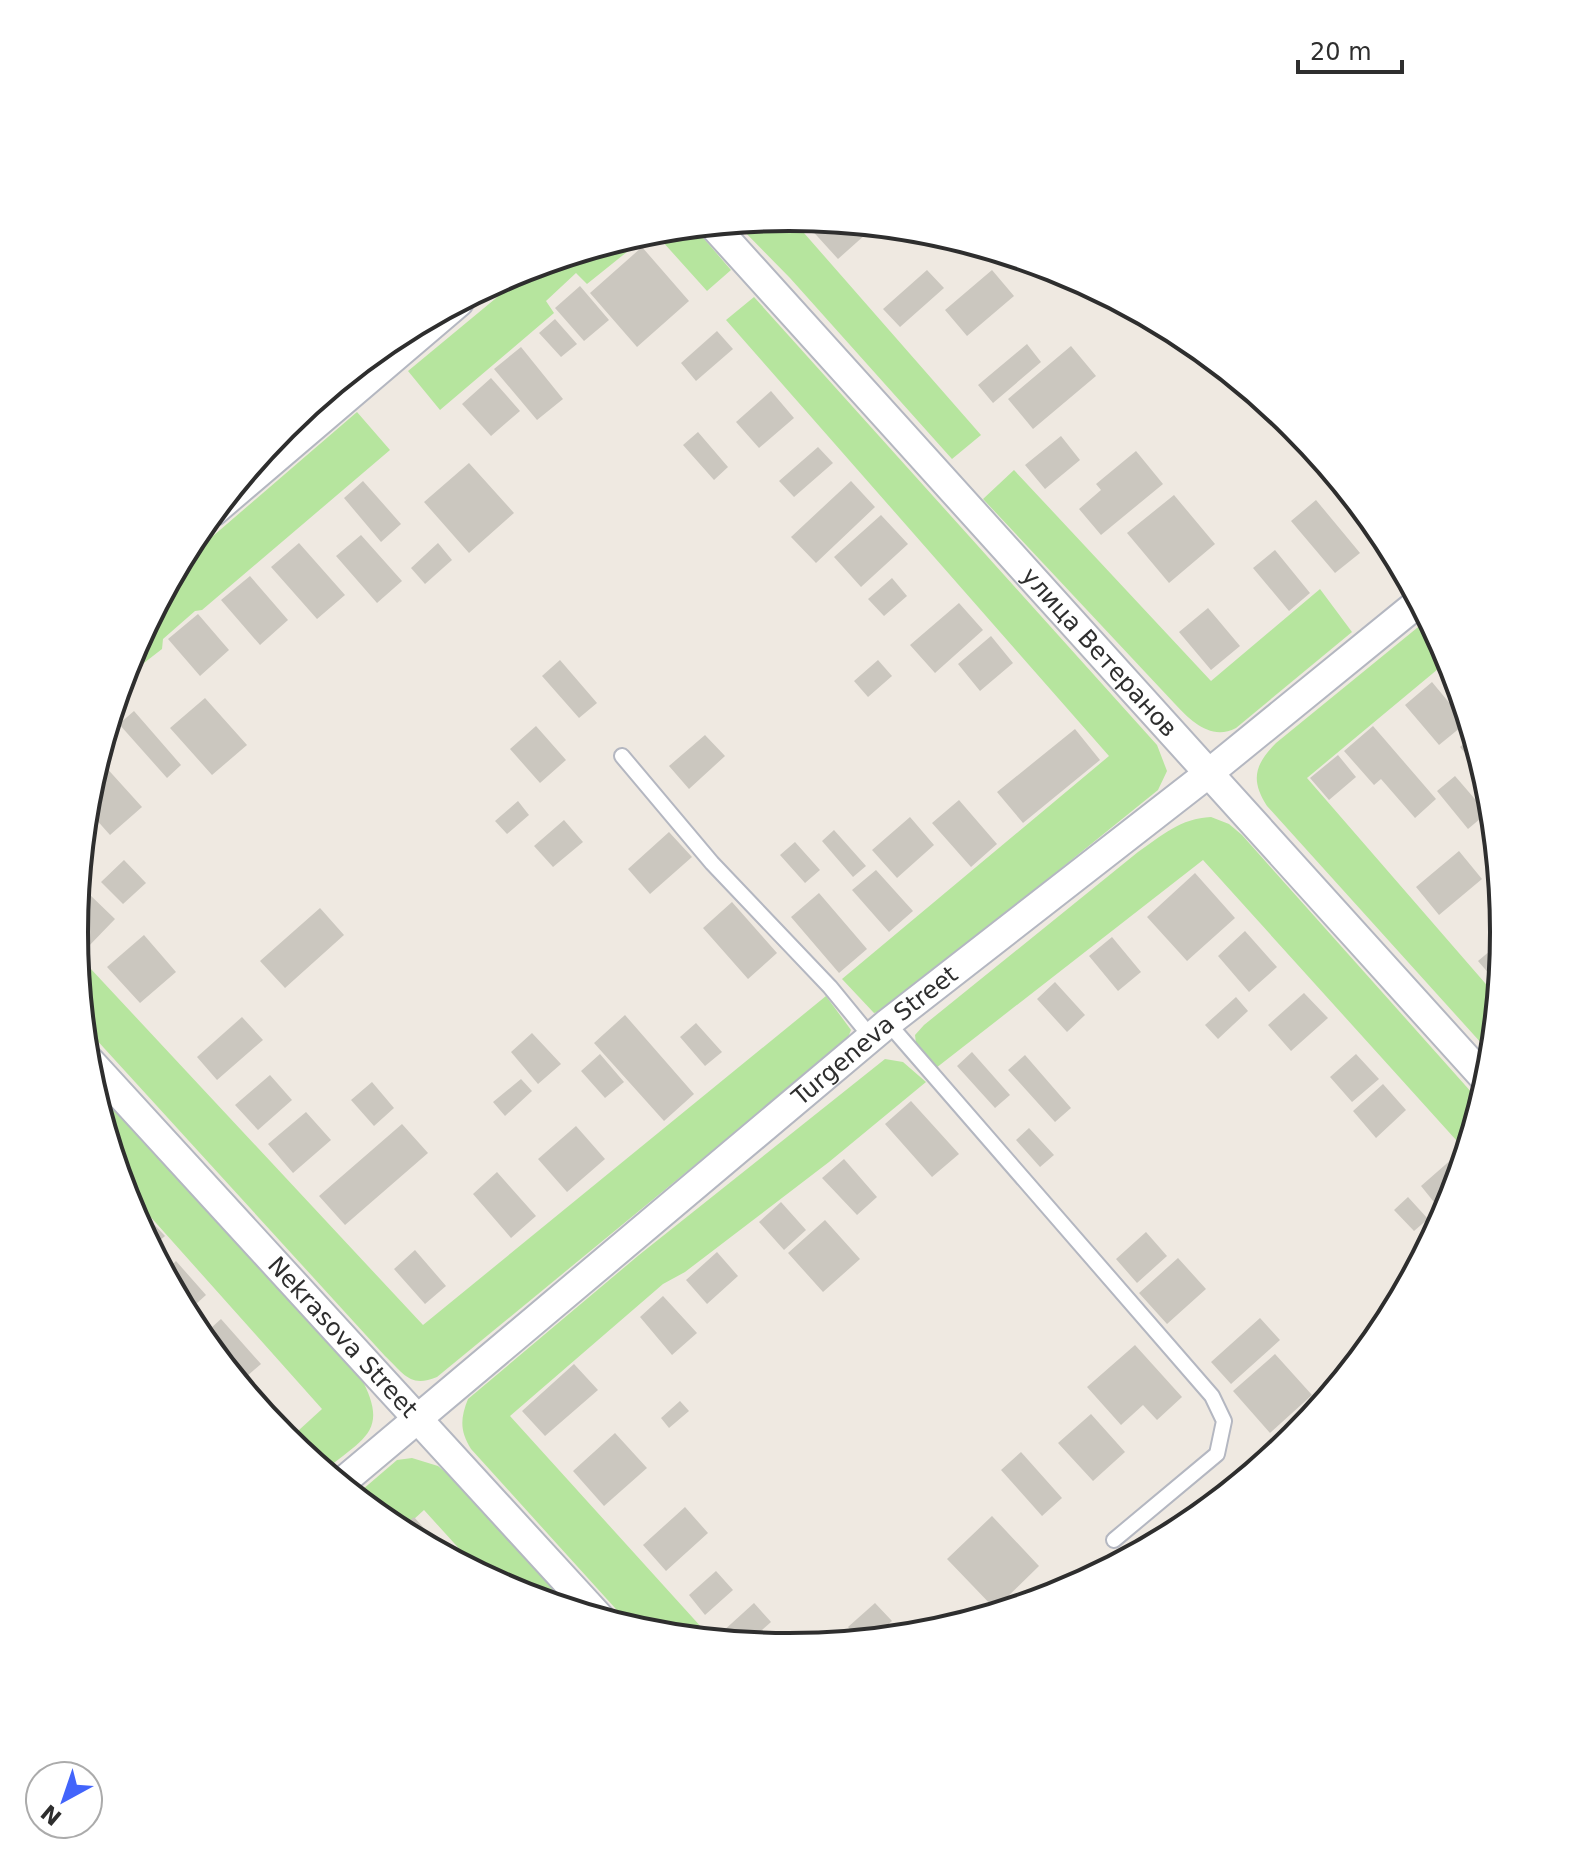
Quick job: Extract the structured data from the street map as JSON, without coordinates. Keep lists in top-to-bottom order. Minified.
{"streets":{"street":["улица Ветеранов","Turgeneva Street","Nekrasova Street"]},"crossings":[["улица Ветеранов","Turgeneva Street"],["Turgeneva Street","Nekrasova Street"]],"scale_bar":"20 m","north":"bottom left"}
